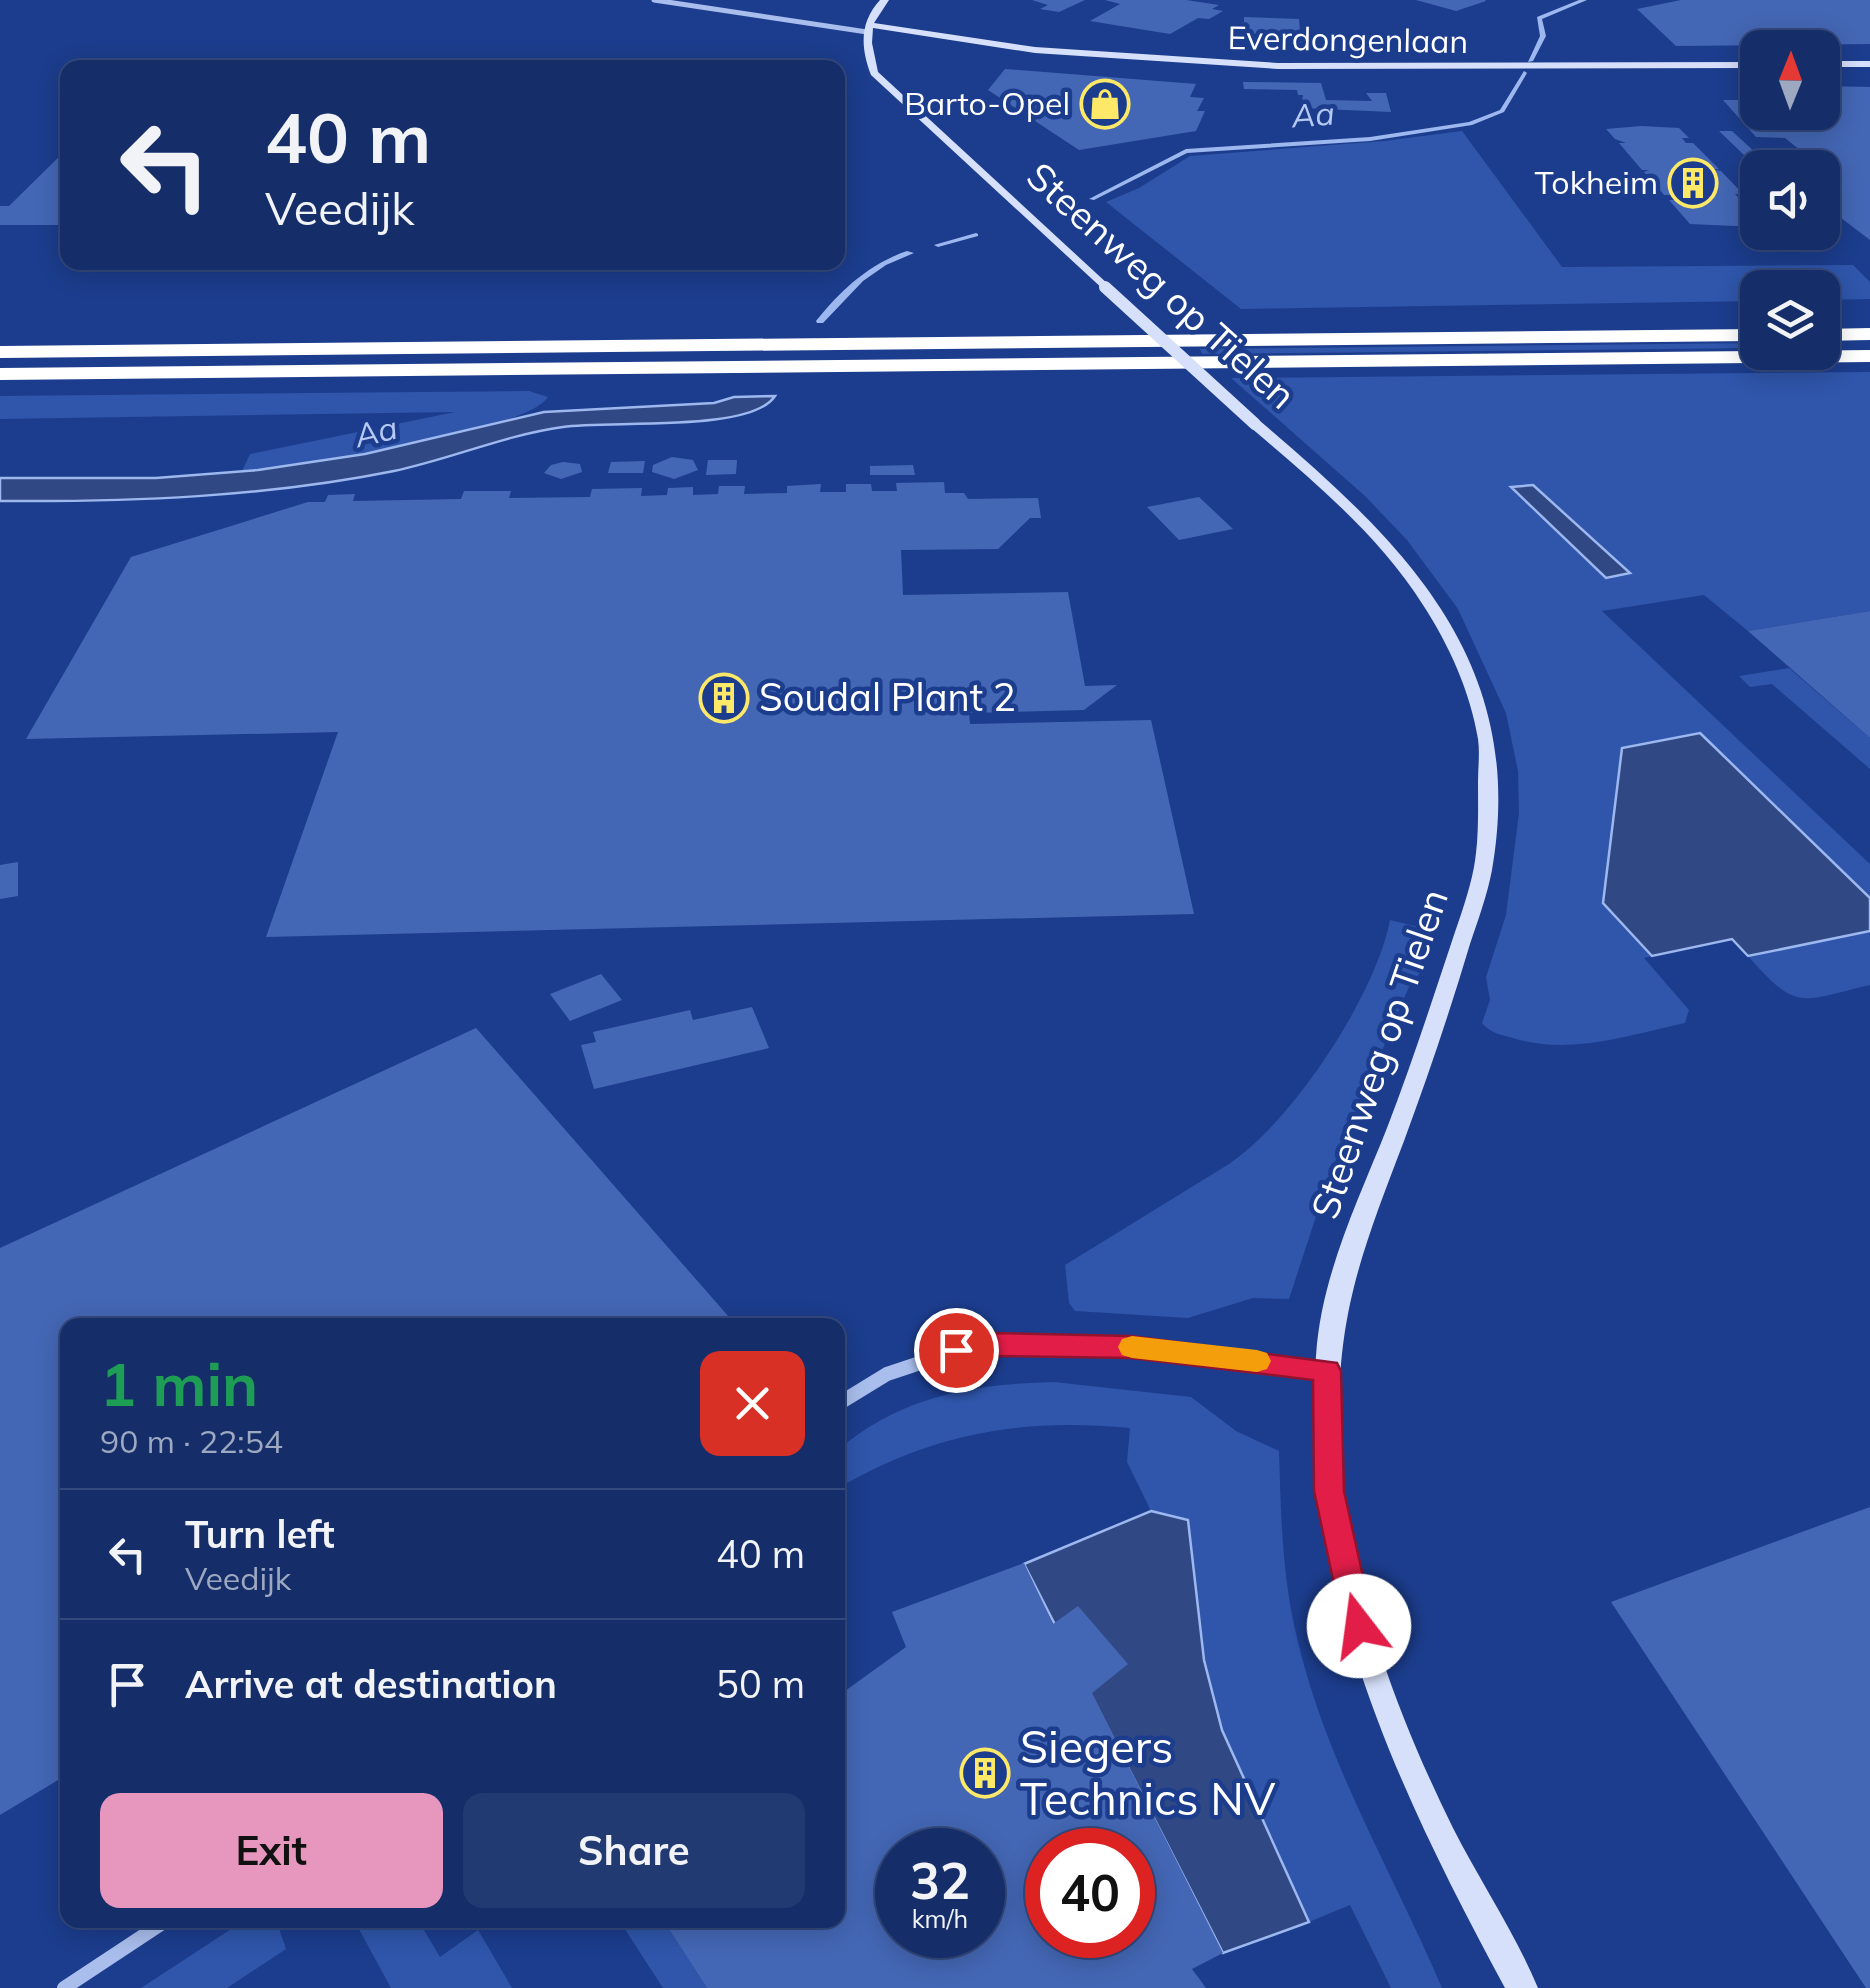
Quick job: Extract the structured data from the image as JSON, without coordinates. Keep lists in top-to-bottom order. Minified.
{"streets":{"street":["Everdongenlaan","Steenweg op Tielen"]},"crossings":[["Everdongenlaan","Steenweg op Tielen"]],"water":["Aa"],"places":{"shop":["Barto-Opel"],"building":["Tokheim","Soudal Plant 2","Siegers Technics NV"]},"north":"top","page":{"turn":["40 m","Veedijk"],"heading":["1 min","90 m · 22:54"],"list":[{"name":"Turn left","note":"Veedijk","value":"40 m"},{"name":"Arrive at destination","value":"50 m"}],"buttons":["Exit","Share"],"speed":"32 km/h","limit":"40"}}
